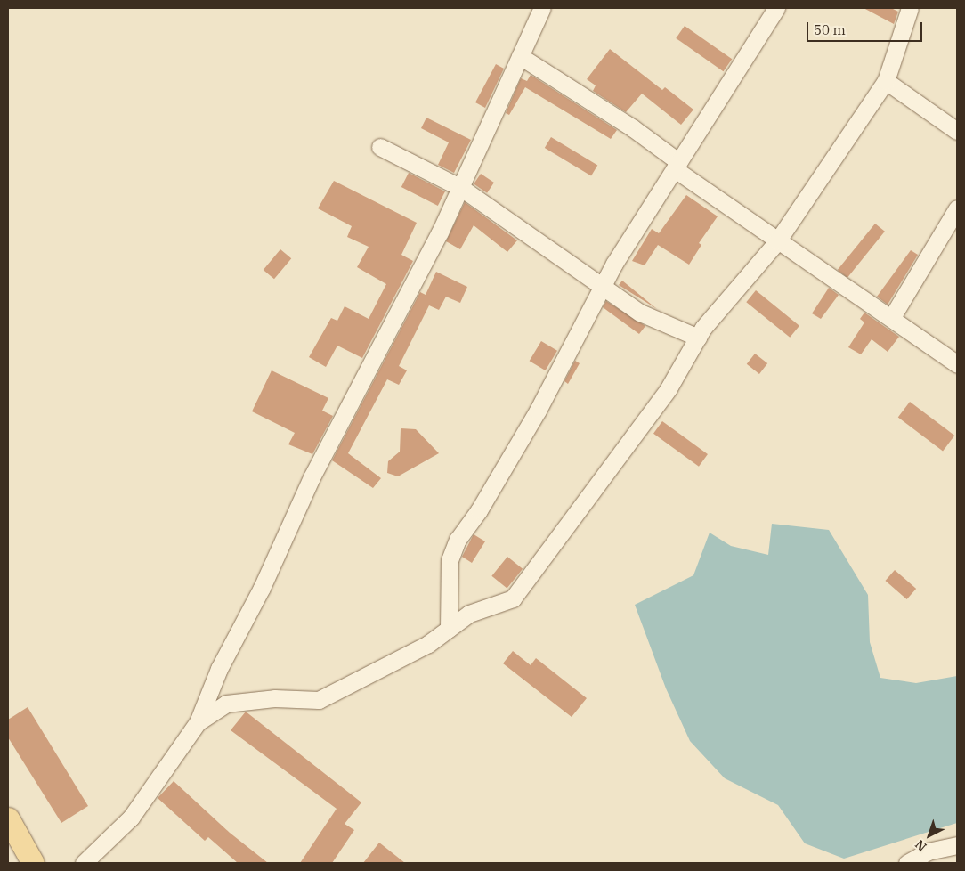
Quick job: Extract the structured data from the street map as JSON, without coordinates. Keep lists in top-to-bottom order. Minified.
{"scale_bar":"50 m","north":"bottom left"}
